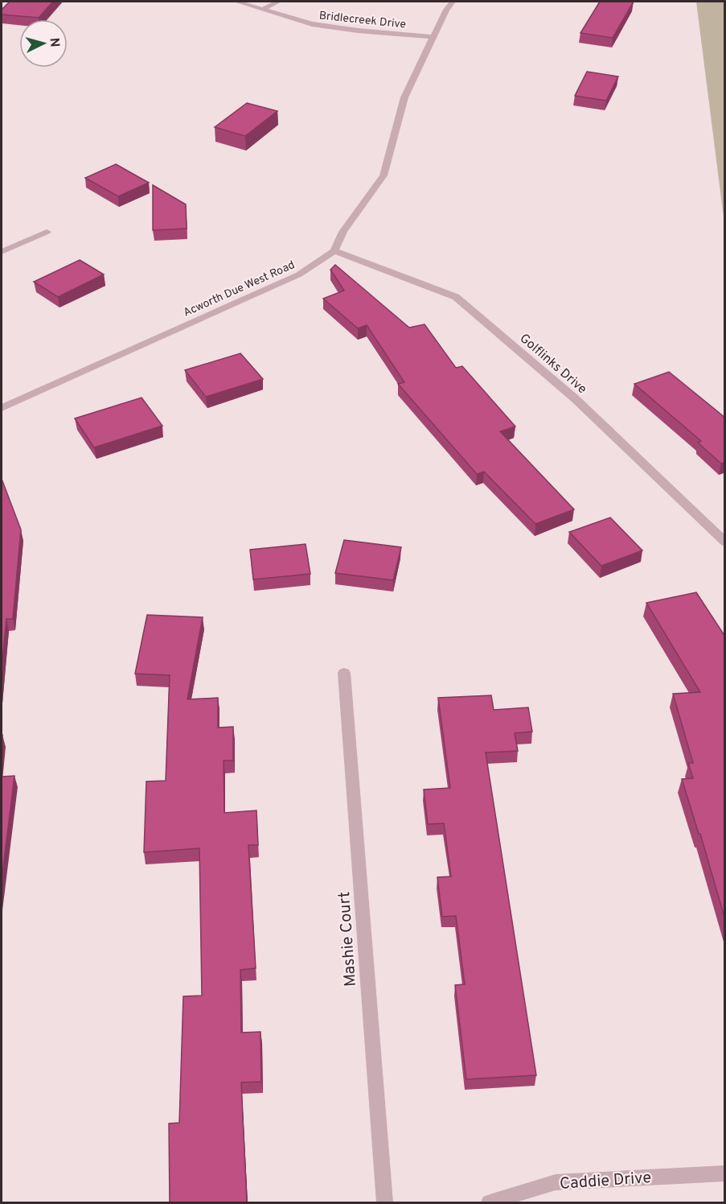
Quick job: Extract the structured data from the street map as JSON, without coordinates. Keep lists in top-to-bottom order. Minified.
{"streets":{"street":["Bridlecreek Drive","Acworth Due West Road","Golflinks Drive","Mashie Court","Caddie Drive"]},"crossings":[["Bridlecreek Drive","Acworth Due West Road"],["Acworth Due West Road","Golflinks Drive"]],"north":"right"}
